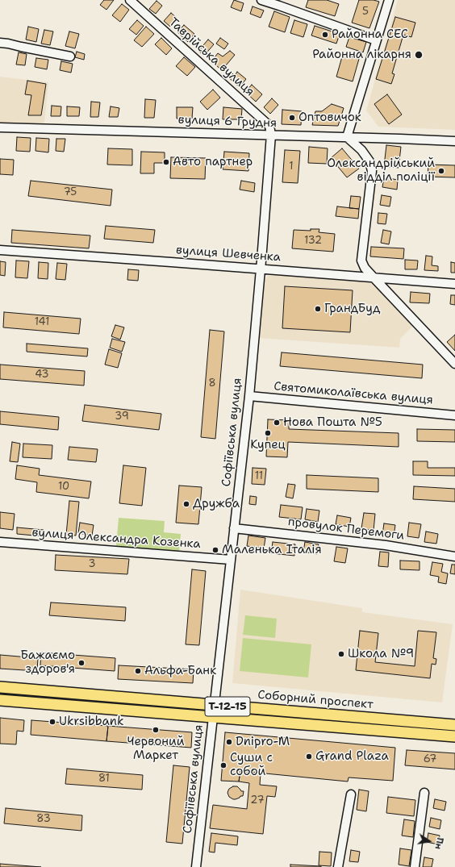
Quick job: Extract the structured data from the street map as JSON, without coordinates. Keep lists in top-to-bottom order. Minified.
{"streets":{"main road":["Соборний проспект","Т-12-15"],"street":["Таврійська вулиця","вулиця 6 Грудня","вулиця Шевченка","Святомиколаївська вулиця","Софіївська вулиця","провулок Перемоги","вулиця Олександра Козенка"]},"crossings":[["Таврійська вулиця","вулиця 6 Грудня"],["Таврійська вулиця","Софіївська вулиця"],["вулиця 6 Грудня","Софіївська вулиця"],["вулиця Шевченка","Софіївська вулиця"],["Святомиколаївська вулиця","Софіївська вулиця"],["Софіївська вулиця","провулок Перемоги"],["Софіївська вулиця","вулиця Олександра Козенка"],["Софіївська вулиця","Соборний проспект"]],"places":["Районна СЕС","Районна лікарня","Оптовичок","Авто партнер","Олександрійський відділ поліції","ГрандБуд","Нова Пошта №5","Купец","Дружба","Маленька Італія","Школа №9","Бажаємо здоров'я","Альфа-Банк","Ukrsibbank","Червоний Маркет","Dnipro-M","Grand Plaza","Суши с собой"],"house_numbers":["5","1","75","132","141","43","8","39","11","10","3","67","81","27","83"],"north":"right"}
